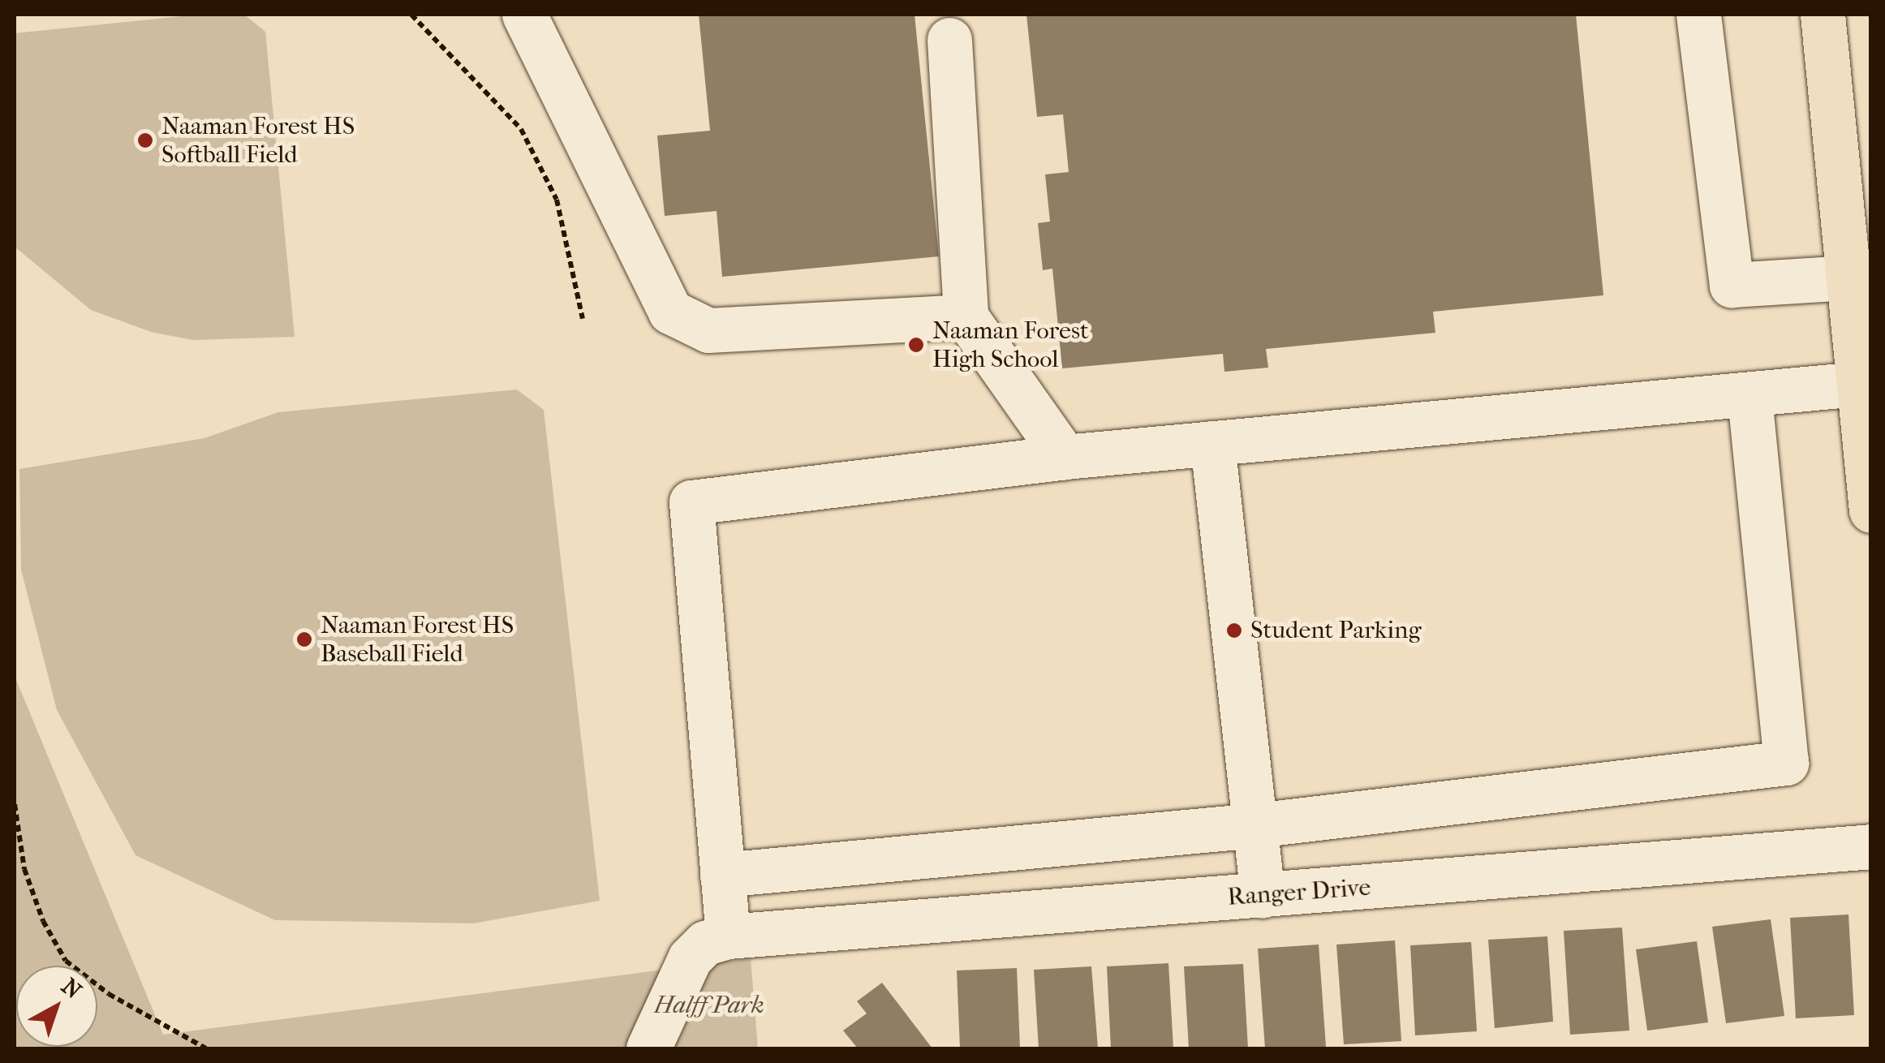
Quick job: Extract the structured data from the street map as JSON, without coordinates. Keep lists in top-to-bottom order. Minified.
{"streets":{"street":["Ranger Drive"]},"parks":["Halff Park"],"places":["Naaman Forest HS Softball Field","Naaman Forest High School","Student Parking","Naaman Forest HS Baseball Field"],"north":"top right"}
